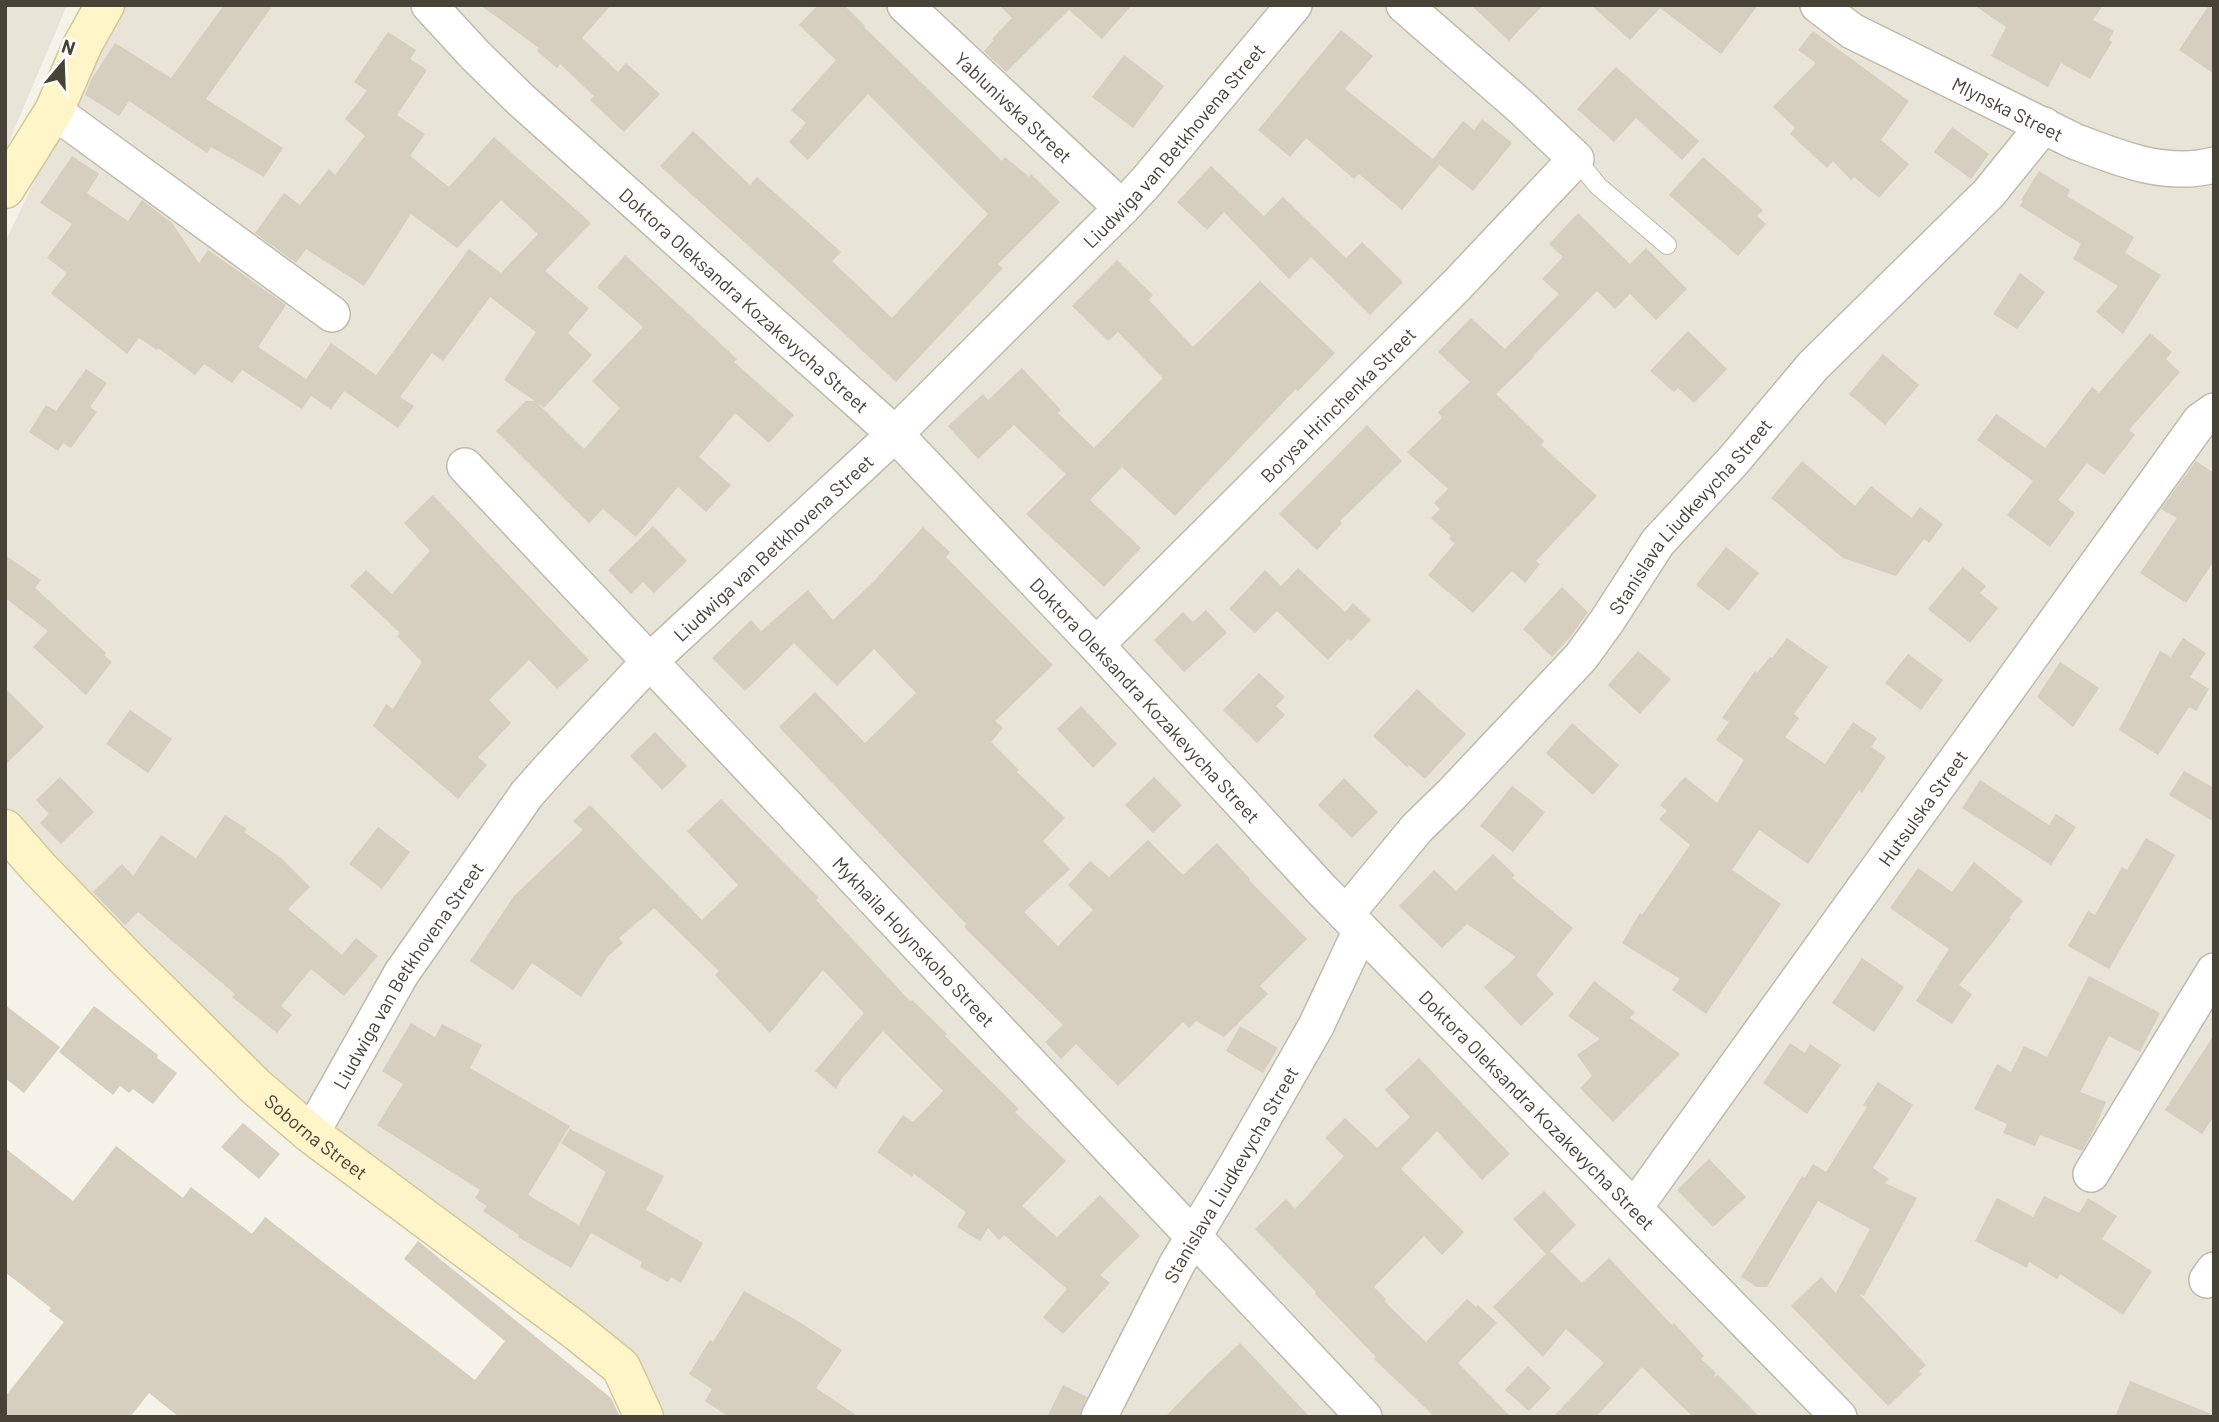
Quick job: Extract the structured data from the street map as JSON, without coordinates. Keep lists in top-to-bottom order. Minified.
{"streets":{"street":["Yablunivska Street","Mlynska Street","Liudwiga van Betkhovena Street","Doktora Oleksandra Kozakevycha Street","Borysa Hrinchenka Street","Stanislava Liudkevycha Street","Hutsulska Street","Mykhaila Holynskoho Street","Soborna Street"]},"crossings":[["Yablunivska Street","Liudwiga van Betkhovena Street"],["Mlynska Street","Stanislava Liudkevycha Street"],["Liudwiga van Betkhovena Street","Doktora Oleksandra Kozakevycha Street"],["Liudwiga van Betkhovena Street","Mykhaila Holynskoho Street"],["Liudwiga van Betkhovena Street","Soborna Street"],["Doktora Oleksandra Kozakevycha Street","Borysa Hrinchenka Street"],["Doktora Oleksandra Kozakevycha Street","Stanislava Liudkevycha Street"],["Doktora Oleksandra Kozakevycha Street","Hutsulska Street"],["Stanislava Liudkevycha Street","Mykhaila Holynskoho Street"]],"north":"top"}
